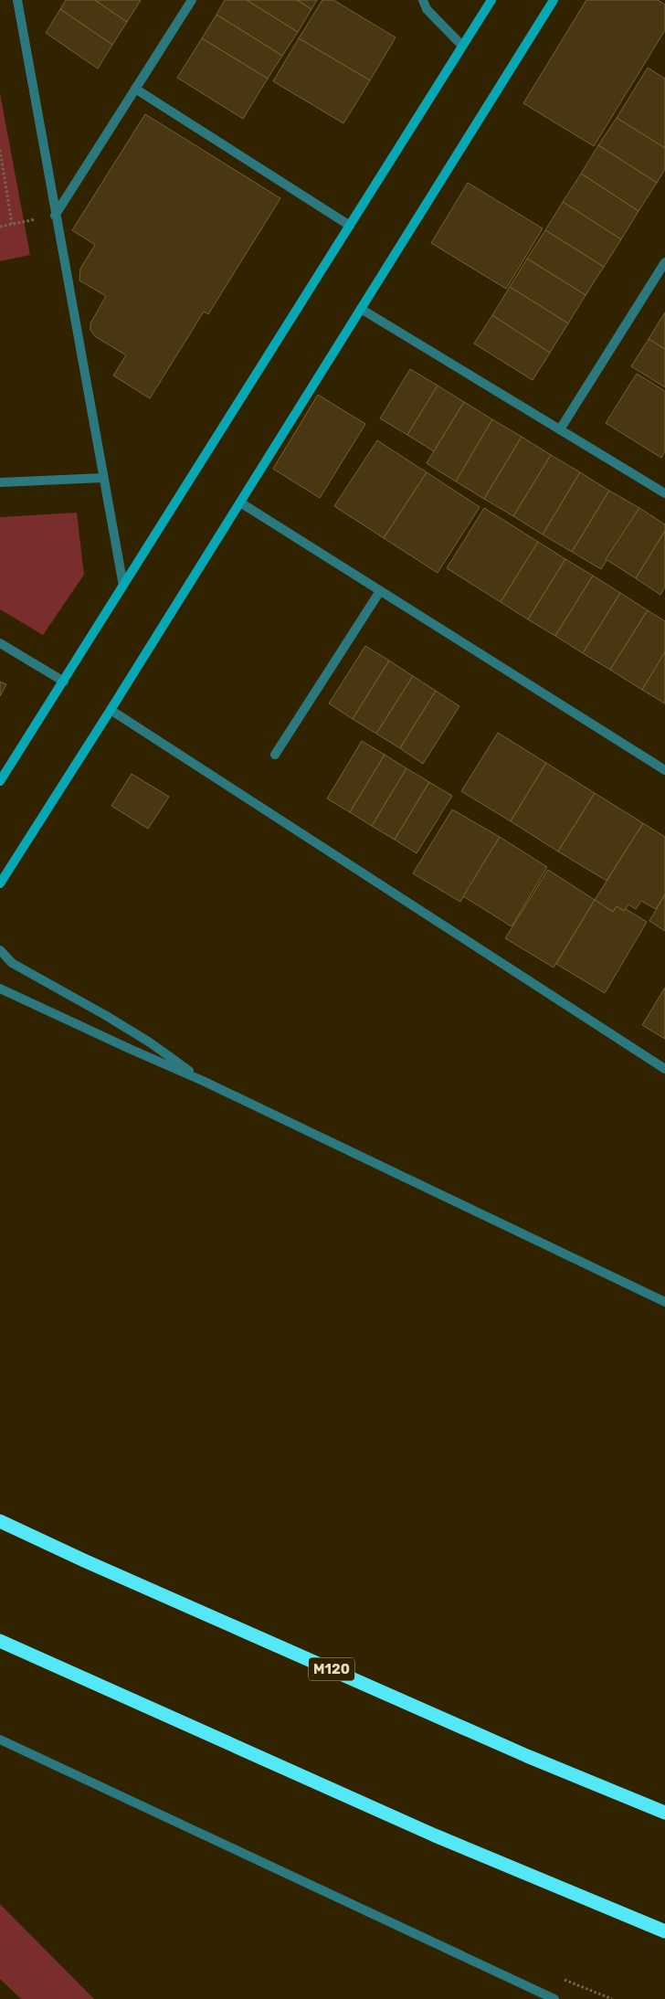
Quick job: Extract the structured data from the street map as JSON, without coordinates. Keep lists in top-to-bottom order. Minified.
{"streets":{"highway":["M120"]}}
